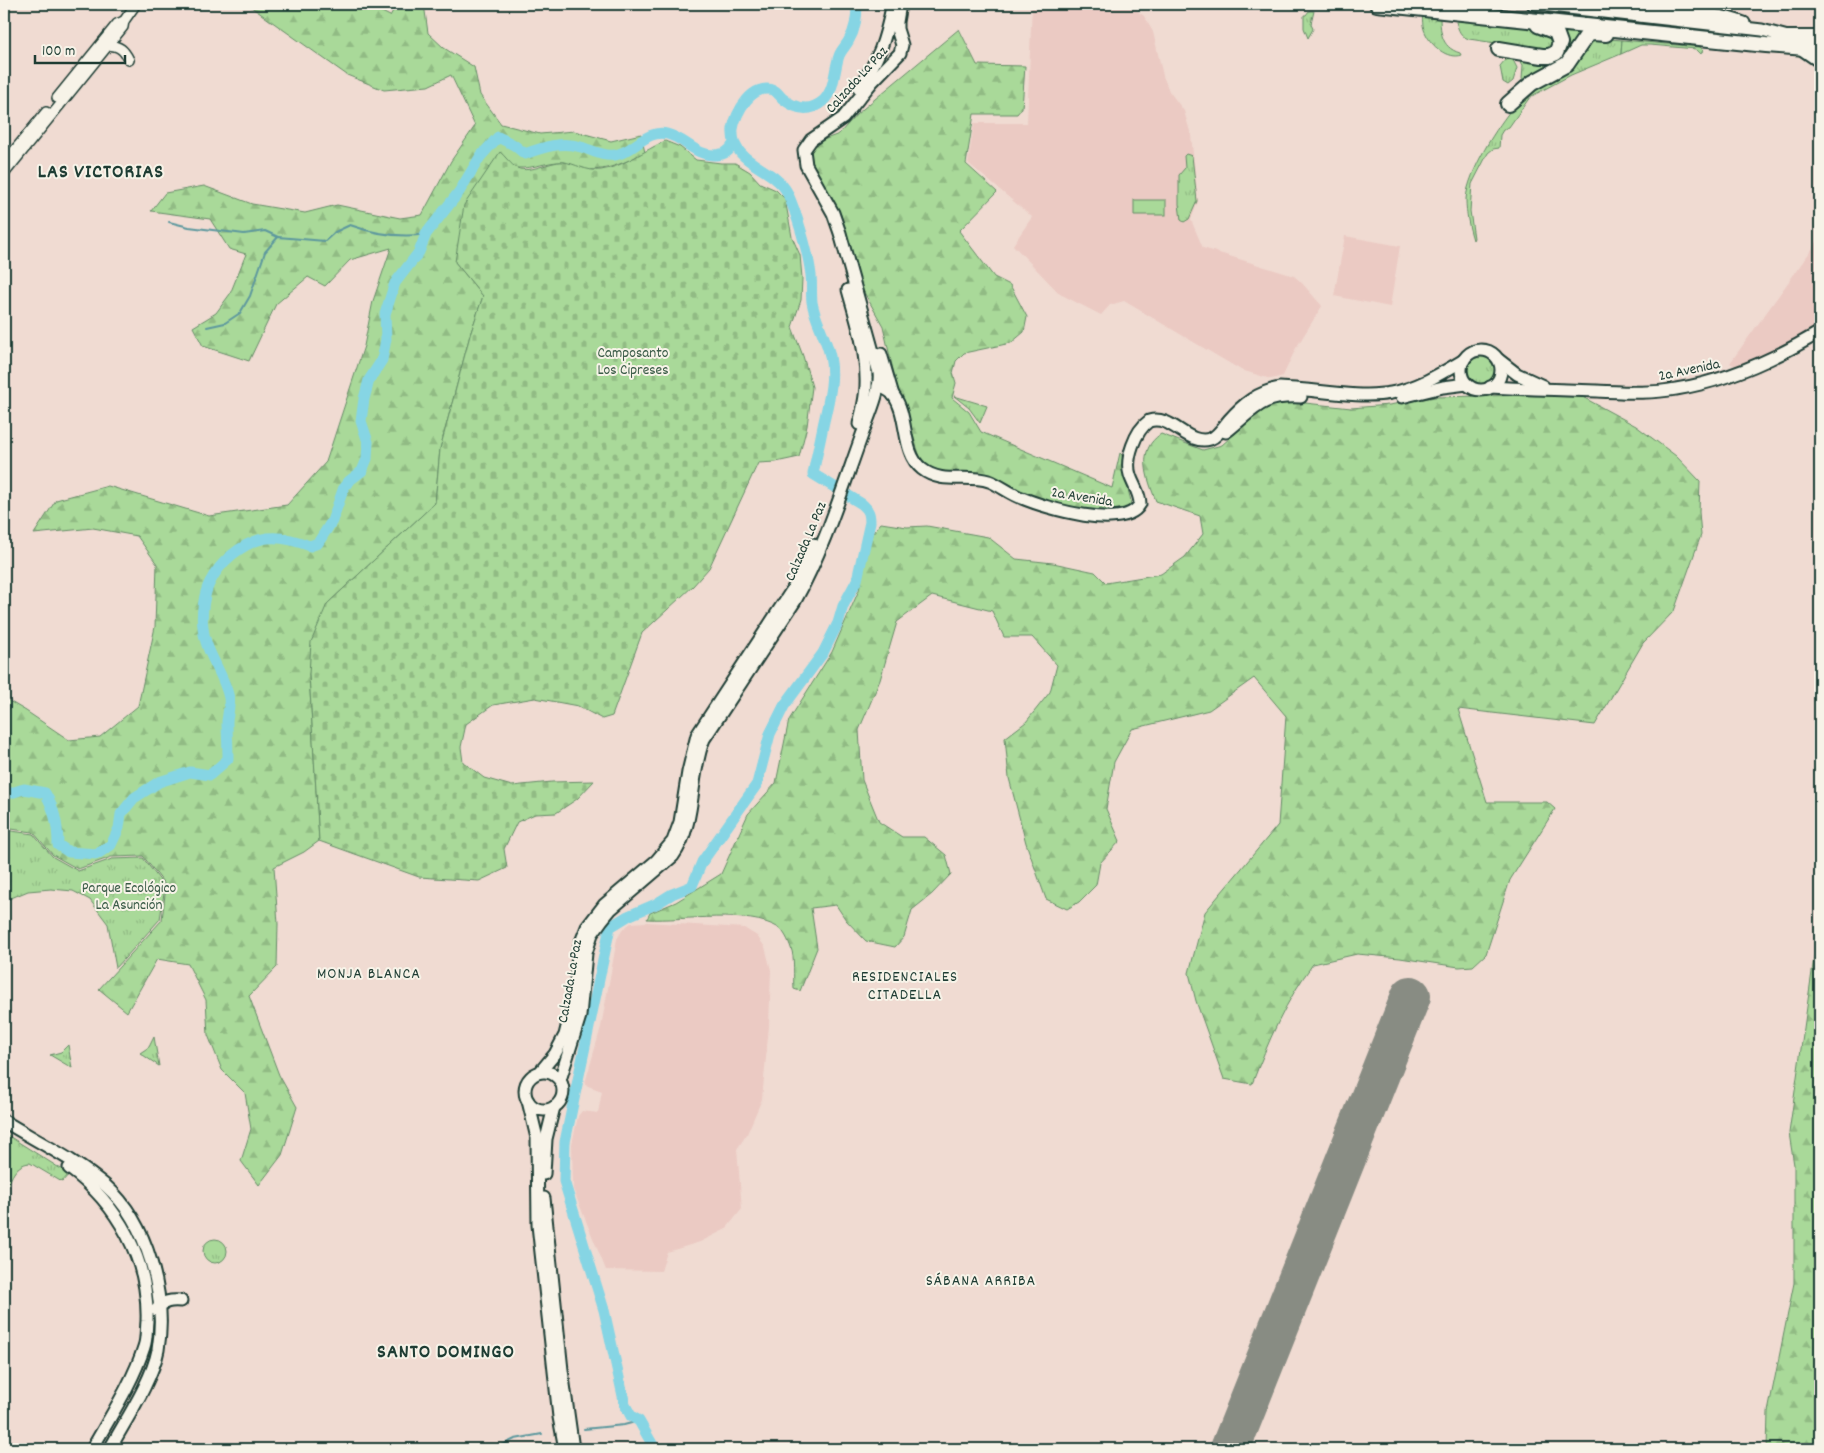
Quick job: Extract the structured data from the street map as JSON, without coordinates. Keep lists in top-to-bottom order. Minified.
{"streets":{"main road":["Calzada La Paz","2a Avenida"]},"crossings":[["Calzada La Paz","2a Avenida"]],"districts":["LAS VICTORIAS","MONJA BLANCA","RESIDENCIALES CITADELLA","SÁBANA ARRIBA","SANTO DOMINGO"],"parks":["Camposanto Los Cipreses","Parque Ecológico La Asunción"],"scale_bar":"100 m"}
